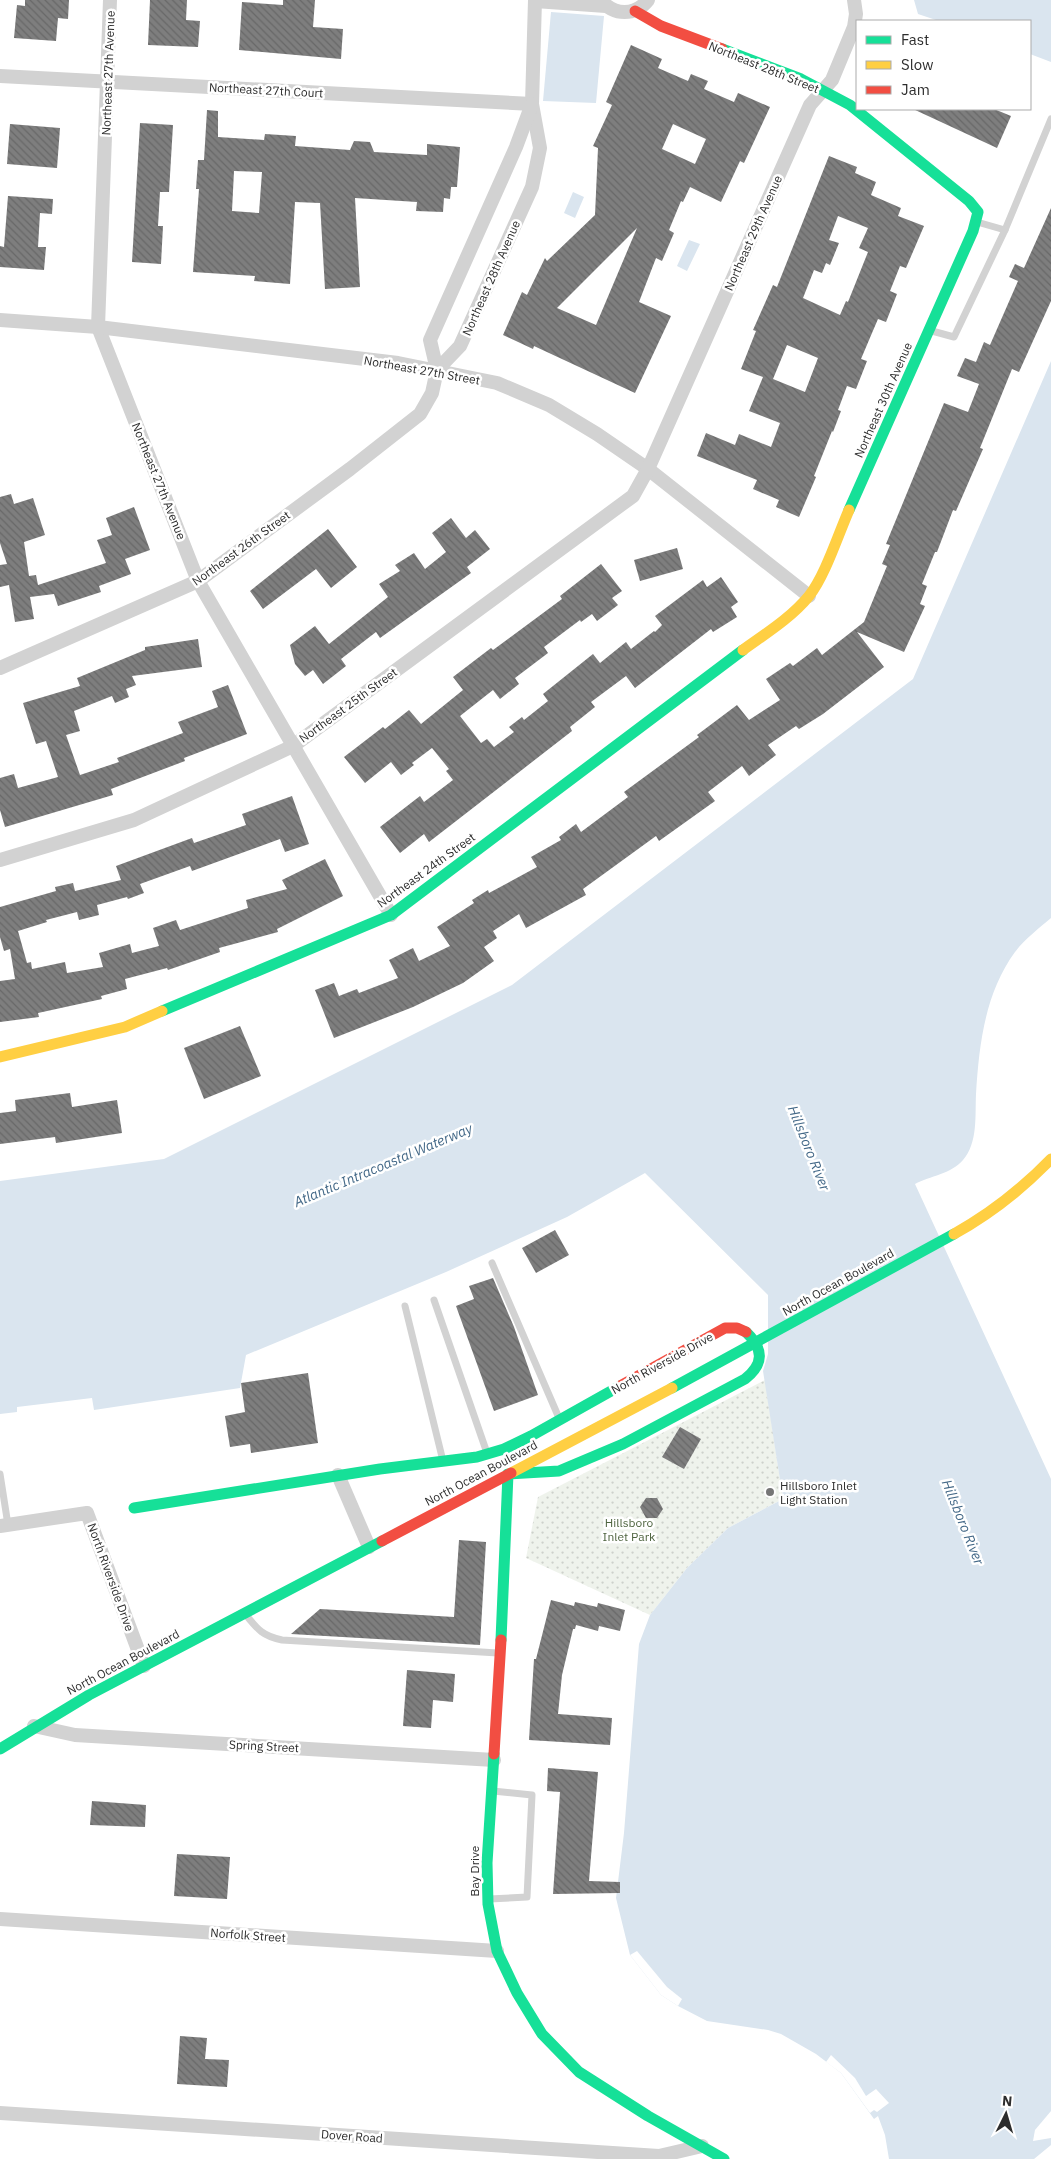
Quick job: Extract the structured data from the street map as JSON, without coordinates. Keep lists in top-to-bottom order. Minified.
{"streets":{"street":["Northeast 28th Street","Northeast 27th Avenue","Northeast 27th Court","Northeast 29th Avenue","Northeast 28th Avenue","Northeast 27th Street","Northeast 30th Avenue","Northeast 26th Street","Northeast 25th Street","Northeast 24th Street","North Ocean Boulevard","North Riverside Drive","Spring Street","Bay Drive","Norfolk Street","Dover Road"]},"crossings":[["Northeast 28th Street","Northeast 29th Avenue"],["Northeast 28th Street","Northeast 30th Avenue"],["Northeast 27th Avenue","Northeast 27th Court"],["Northeast 27th Avenue","Northeast 27th Street"],["Northeast 27th Avenue","Northeast 26th Street"],["Northeast 27th Avenue","Northeast 25th Street"],["Northeast 27th Avenue","Northeast 24th Street"],["Northeast 27th Court","Northeast 28th Avenue"],["Northeast 29th Avenue","Northeast 27th Street"],["Northeast 29th Avenue","Northeast 25th Street"],["Northeast 28th Avenue","Northeast 27th Street"],["Northeast 28th Avenue","Northeast 26th Street"],["Northeast 27th Street","Northeast 30th Avenue"],["Northeast 27th Street","Northeast 26th Street"],["Northeast 27th Street","Northeast 25th Street"],["Northeast 27th Street","Northeast 24th Street"],["Northeast 30th Avenue","Northeast 24th Street"],["North Ocean Boulevard","North Riverside Drive"],["North Ocean Boulevard","Spring Street"],["North Ocean Boulevard","Bay Drive"],["North Riverside Drive","Bay Drive"],["Spring Street","Bay Drive"],["Bay Drive","Norfolk Street"],["Bay Drive","Dover Road"]],"water":["Hillsboro River","Atlantic Intracoastal Waterway"],"parks":["Hillsboro Inlet Park"],"places":["Hillsboro Inlet Light Station"],"legend":["Fast","Slow","Jam"],"north":"top"}
